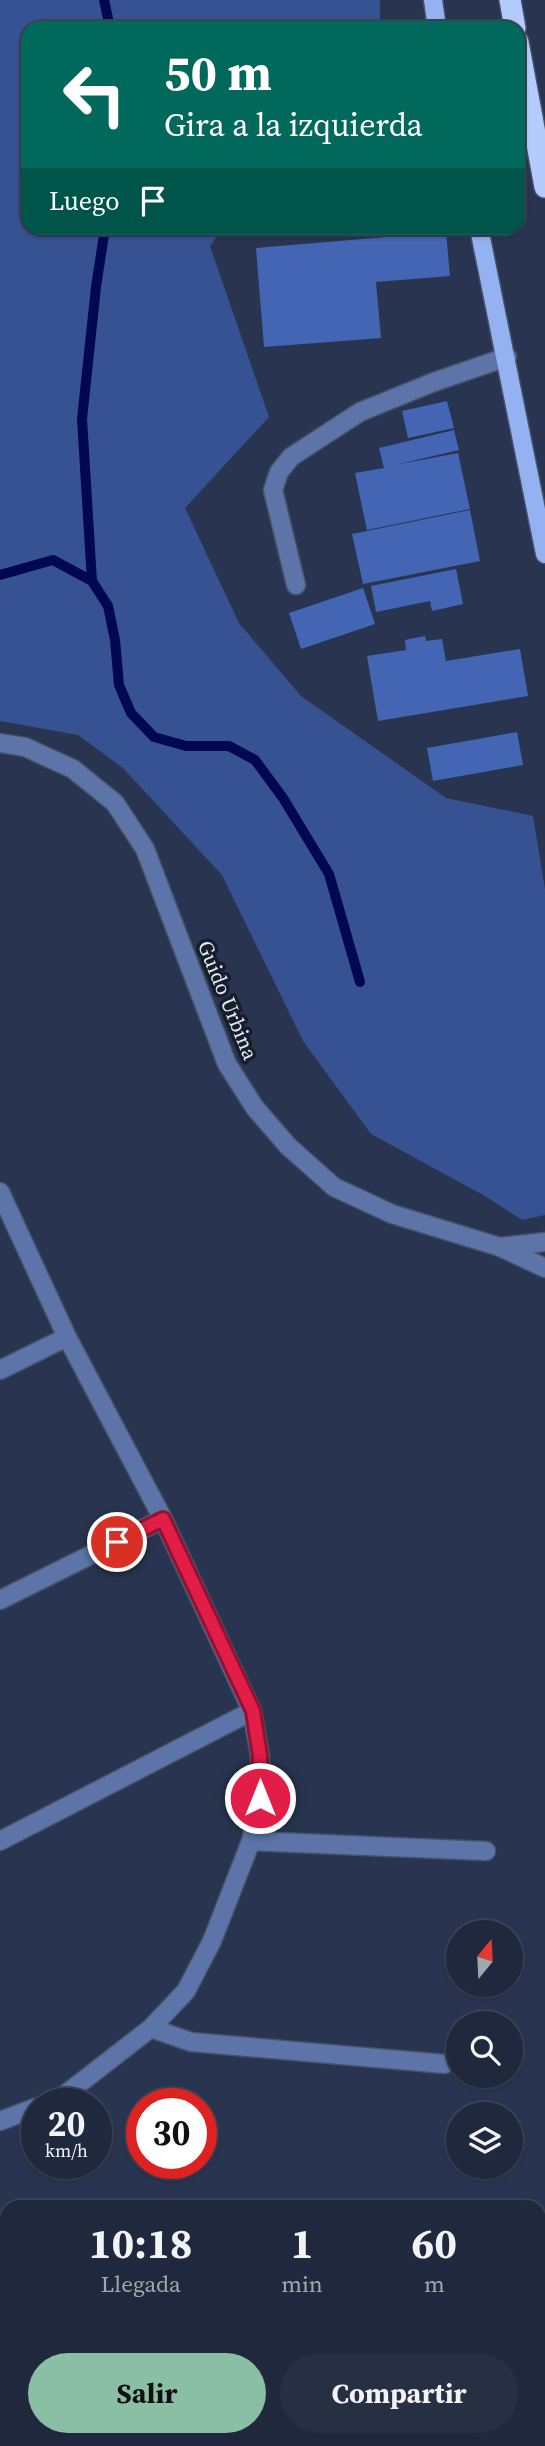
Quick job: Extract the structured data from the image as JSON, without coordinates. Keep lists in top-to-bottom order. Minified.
{"streets":{"street":["Guido Urbina"]},"north":"top","page":{"turn":["50 m","Gira a la izquierda"],"then":"Luego","speed":"20 km/h","limit":"30","eta":["10:18","Llegada","1","min","60","m"],"buttons":["Salir","Compartir"]}}
